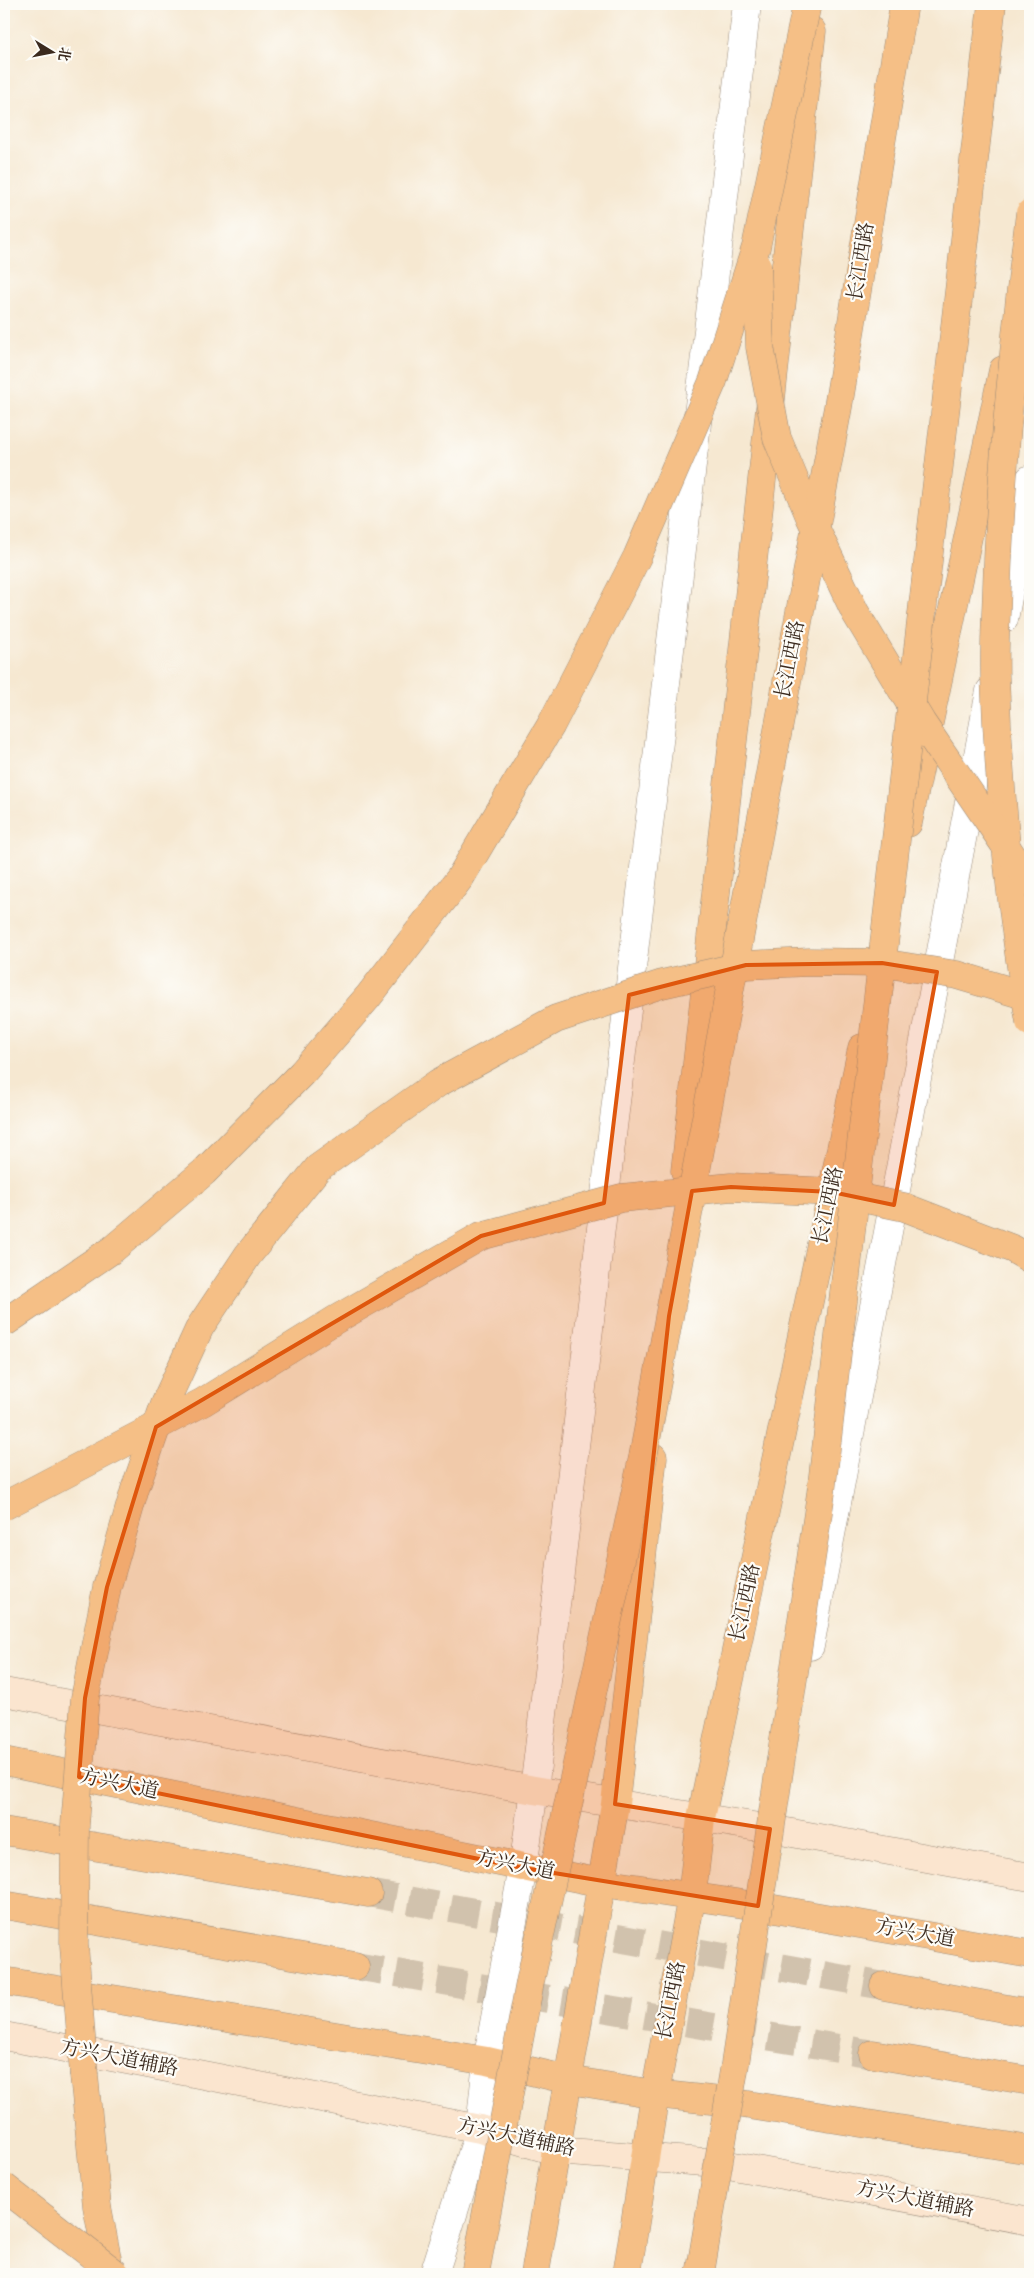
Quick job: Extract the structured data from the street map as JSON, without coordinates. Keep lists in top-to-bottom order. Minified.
{"streets":{"highway":["长江西路","方兴大道"],"street":["方兴大道辅路"]},"crossings":[["长江西路","方兴大道"],["长江西路","方兴大道辅路"]],"north":"right"}
